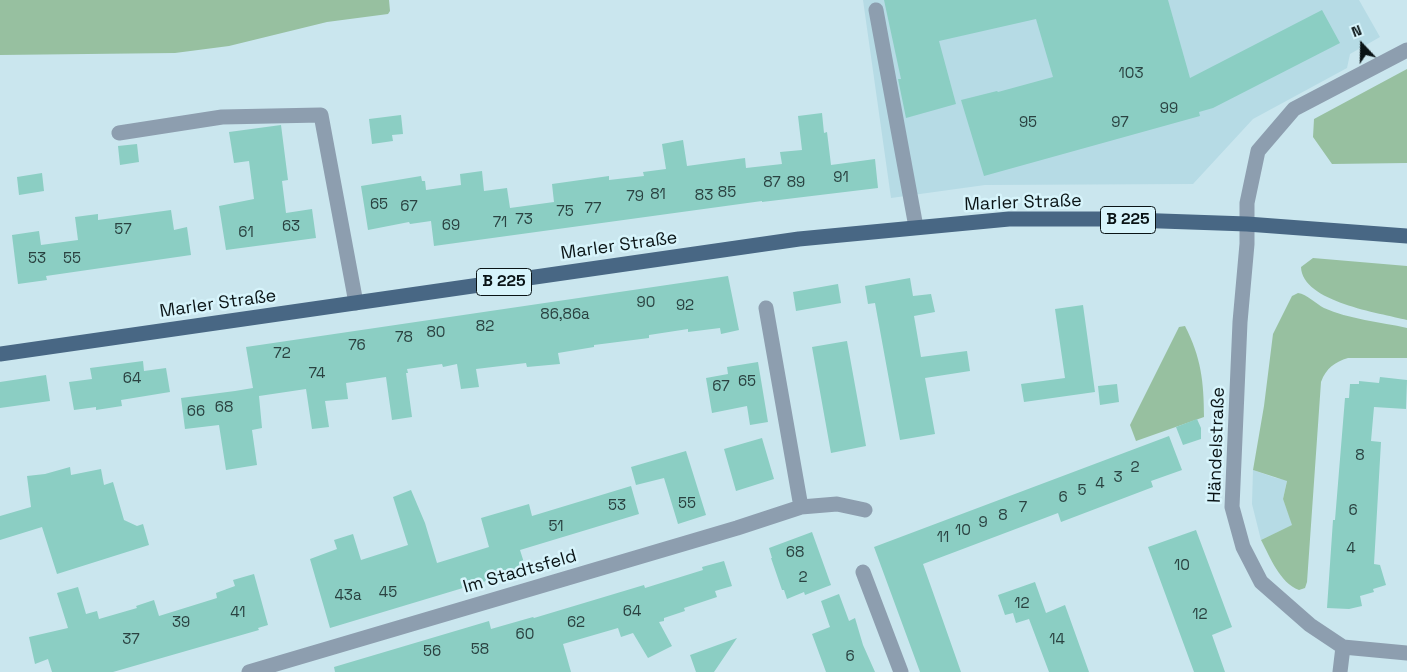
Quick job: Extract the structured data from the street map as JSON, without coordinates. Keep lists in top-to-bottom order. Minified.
{"streets":{"main road":["Marler Straße","B 225"],"street":["Händelstraße","Im Stadtsfeld"]},"crossings":[["Marler Straße","Händelstraße"]],"house_numbers":["103","99","95","97","91","87","89","85","81","83","79","65","67","77","75","73","71","69","63","57","61","53","55","90","92","86,86a","82","80","78","76","72","74","64","65","67","68","66","8","2","3","4","5","6","55","53","7","6","8","9","51","10","11","4","68","10","2","45","43a","12","64","41","12","39","62","60","37","14","58","56","6"],"north":"top"}
